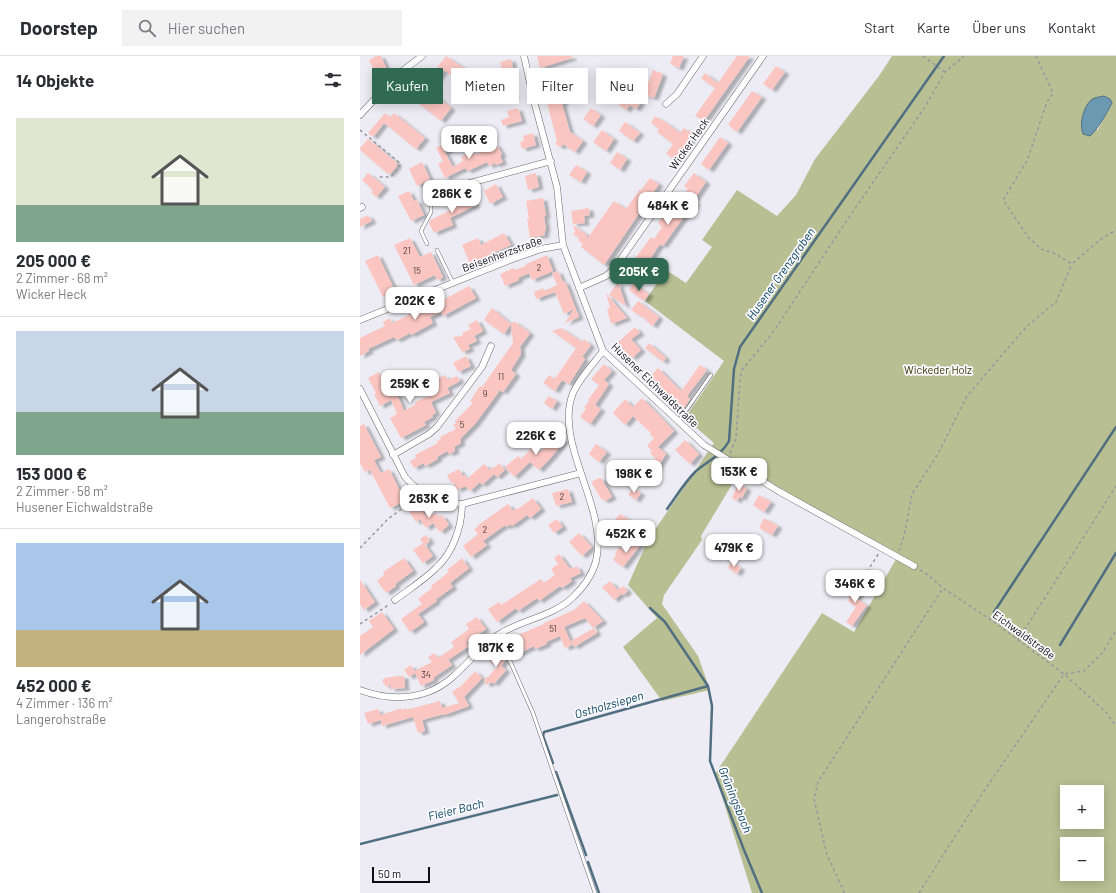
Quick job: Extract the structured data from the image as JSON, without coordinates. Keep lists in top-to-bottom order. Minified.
{"streets":{"street":["Wicker Heck","Beisenherzstraße","Husener Eichwaldstraße"],"path":["Eichwaldstraße"]},"crossings":[["Wicker Heck","Husener Eichwaldstraße"],["Beisenherzstraße","Husener Eichwaldstraße"],["Husener Eichwaldstraße","Eichwaldstraße"]],"water":["Husener Grenzgraben","Ostholzsiepen","Grüningsbach","Fleier Bach"],"parks":["Wickeder Holz"],"house_numbers":["21","2","15","11","9","5","2","2","51","34"],"scale_bar":"50 m","page":{"header":"Doorstep","search":"Hier suchen","nav":["Start","Karte","Über uns","Kontakt"],"heading":"14 Objekte","chip":["Kaufen","Mieten","Filter","Neu"],"list":[{"name":"205 000 €","note":"2 Zimmer · 68 m² · Wicker Heck"},{"name":"153 000 €","note":"2 Zimmer · 58 m² · Husener Eichwaldstraße"},{"name":"452 000 €","note":"4 Zimmer · 136 m² · Langerohstraße"}],"price":["168K €","286K €","484K €","205K €","202K €","259K €","226K €","153K €","198K €","263K €","452K €","479K €","346K €","187K €"],"map_buttons":["+","−"],"scale":"50 m"}}
